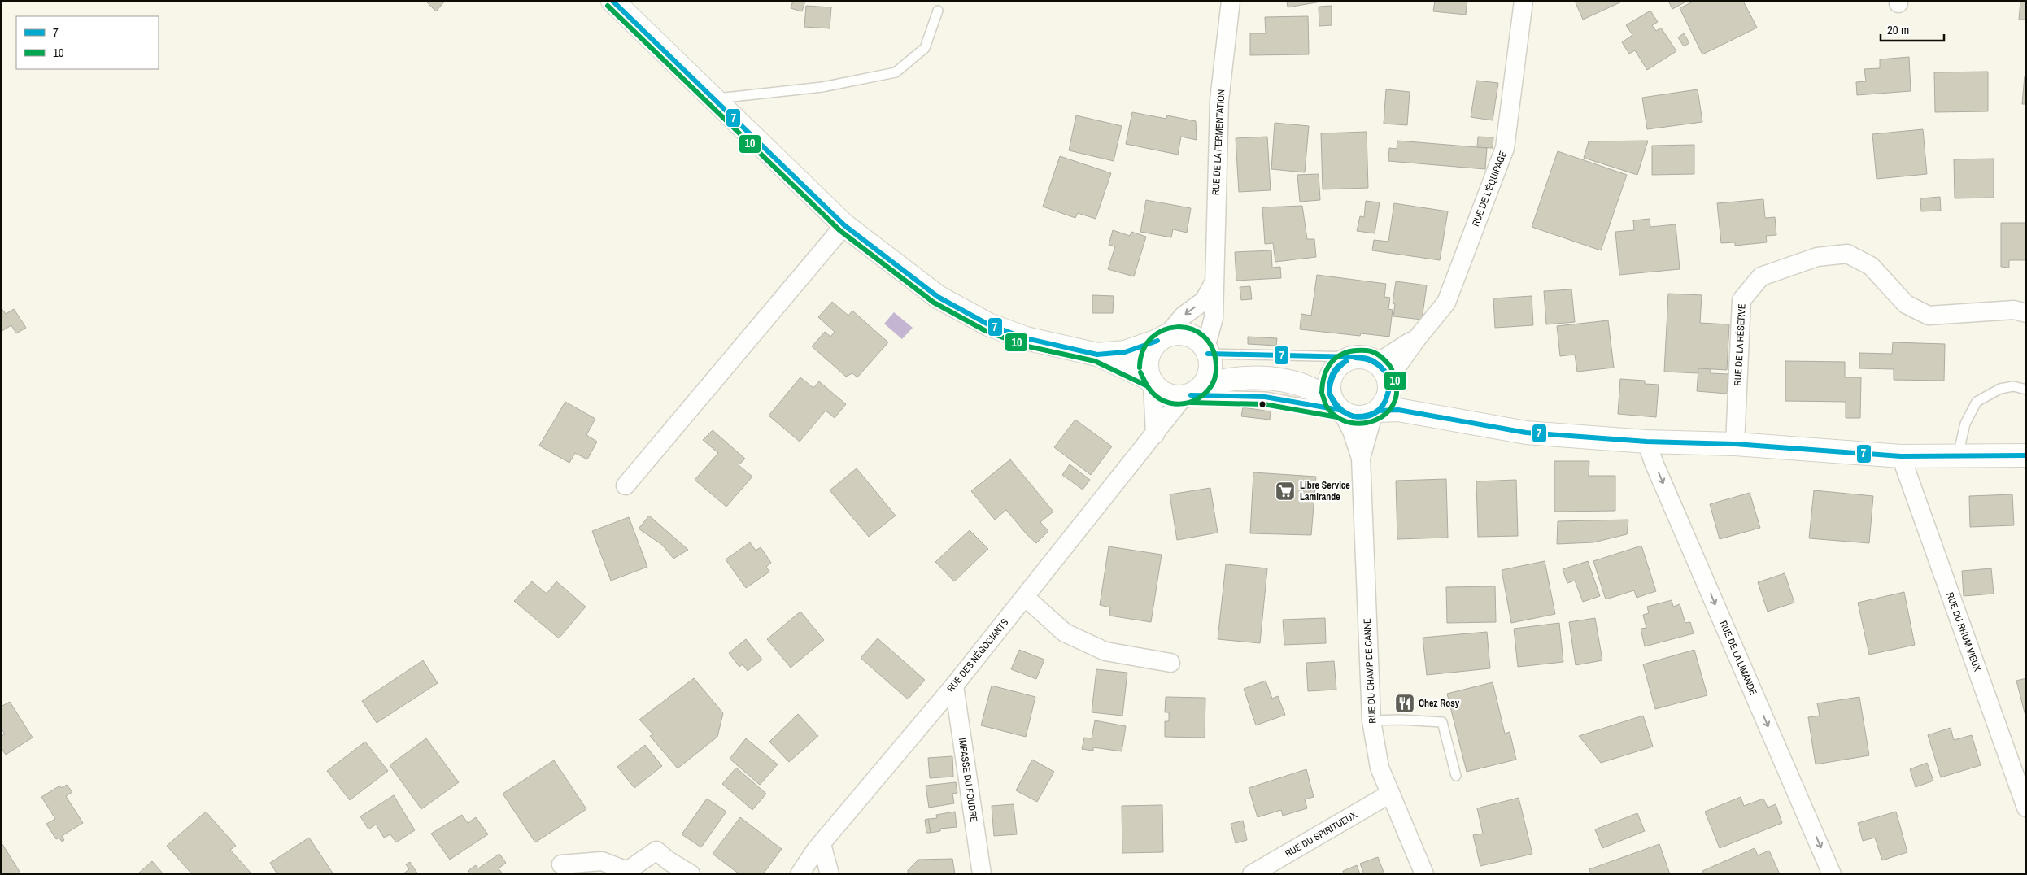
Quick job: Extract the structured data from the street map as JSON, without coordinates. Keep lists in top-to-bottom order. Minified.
{"streets":{"street":["RUE DE LA FERMENTATION","RUE DE L'ÉQUIPAGE","RUE DE LA RÉSERVE","RUE DU RHUM VIEUX","RUE DES NÉGOCIANTS","RUE DE LA LIMANDE","RUE DU CHAMP DE CANNE","IMPASSE DU FOUDRE","RUE DU SPIRITUEUX"]},"crossings":[["RUE DE LA FERMENTATION","RUE DES NÉGOCIANTS"],["RUE DE L'ÉQUIPAGE","RUE DU CHAMP DE CANNE"],["RUE DES NÉGOCIANTS","IMPASSE DU FOUDRE"],["RUE DU CHAMP DE CANNE","RUE DU SPIRITUEUX"]],"one_way":["RUE DE LA LIMANDE"],"places":{"supermarket":["Libre Service Lamirande"],"restaurant":["Chez Rosy"]},"lines":["transit line 7","transit line 10"],"legend":["7","10"],"scale_bar":"20 m"}
